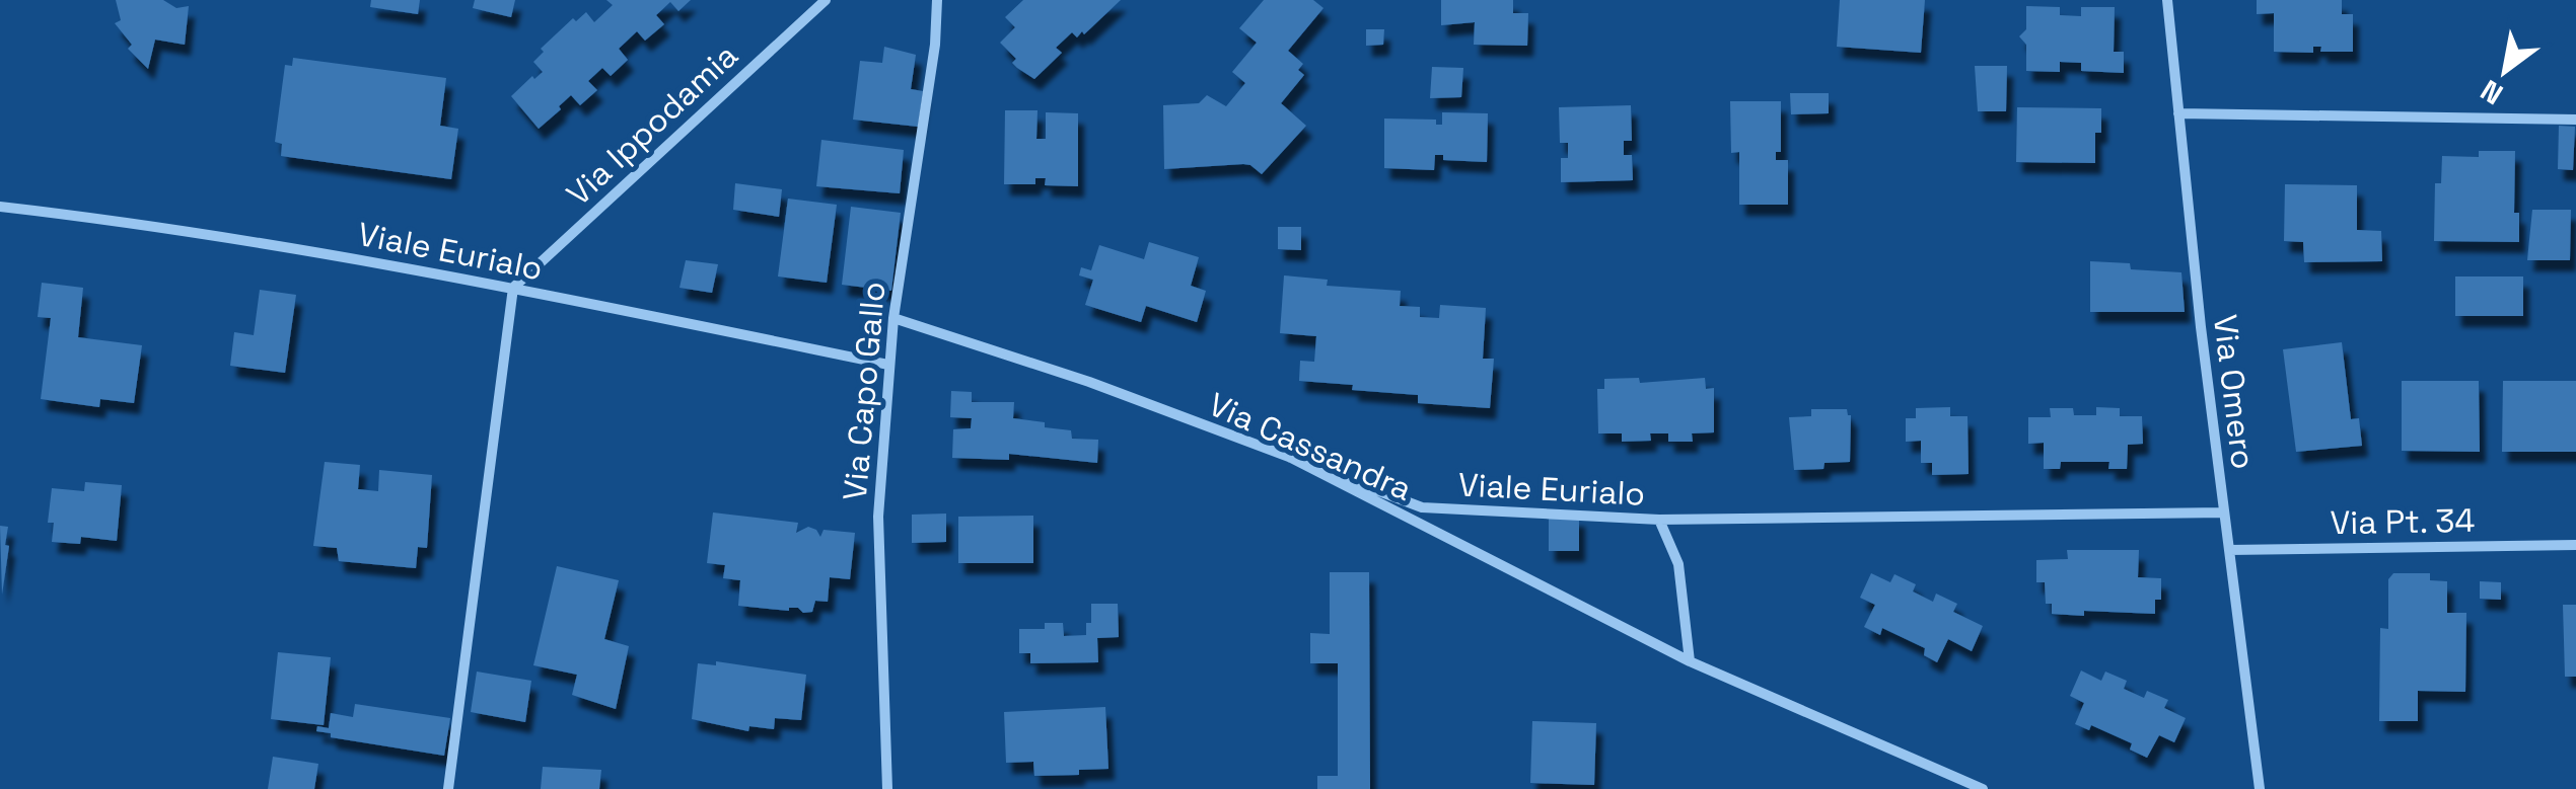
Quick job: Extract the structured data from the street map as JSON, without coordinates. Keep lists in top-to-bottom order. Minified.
{"streets":{"street":["Via Ippodamia","Viale Eurialo","Via Capo Gallo","Via Omero","Via Cassandra","Via Pt. 34"]},"crossings":[["Via Ippodamia","Viale Eurialo"],["Viale Eurialo","Via Capo Gallo"],["Viale Eurialo","Via Cassandra"],["Via Capo Gallo","Via Cassandra"],["Via Omero","Via Pt. 34"]],"north":"bottom left"}
